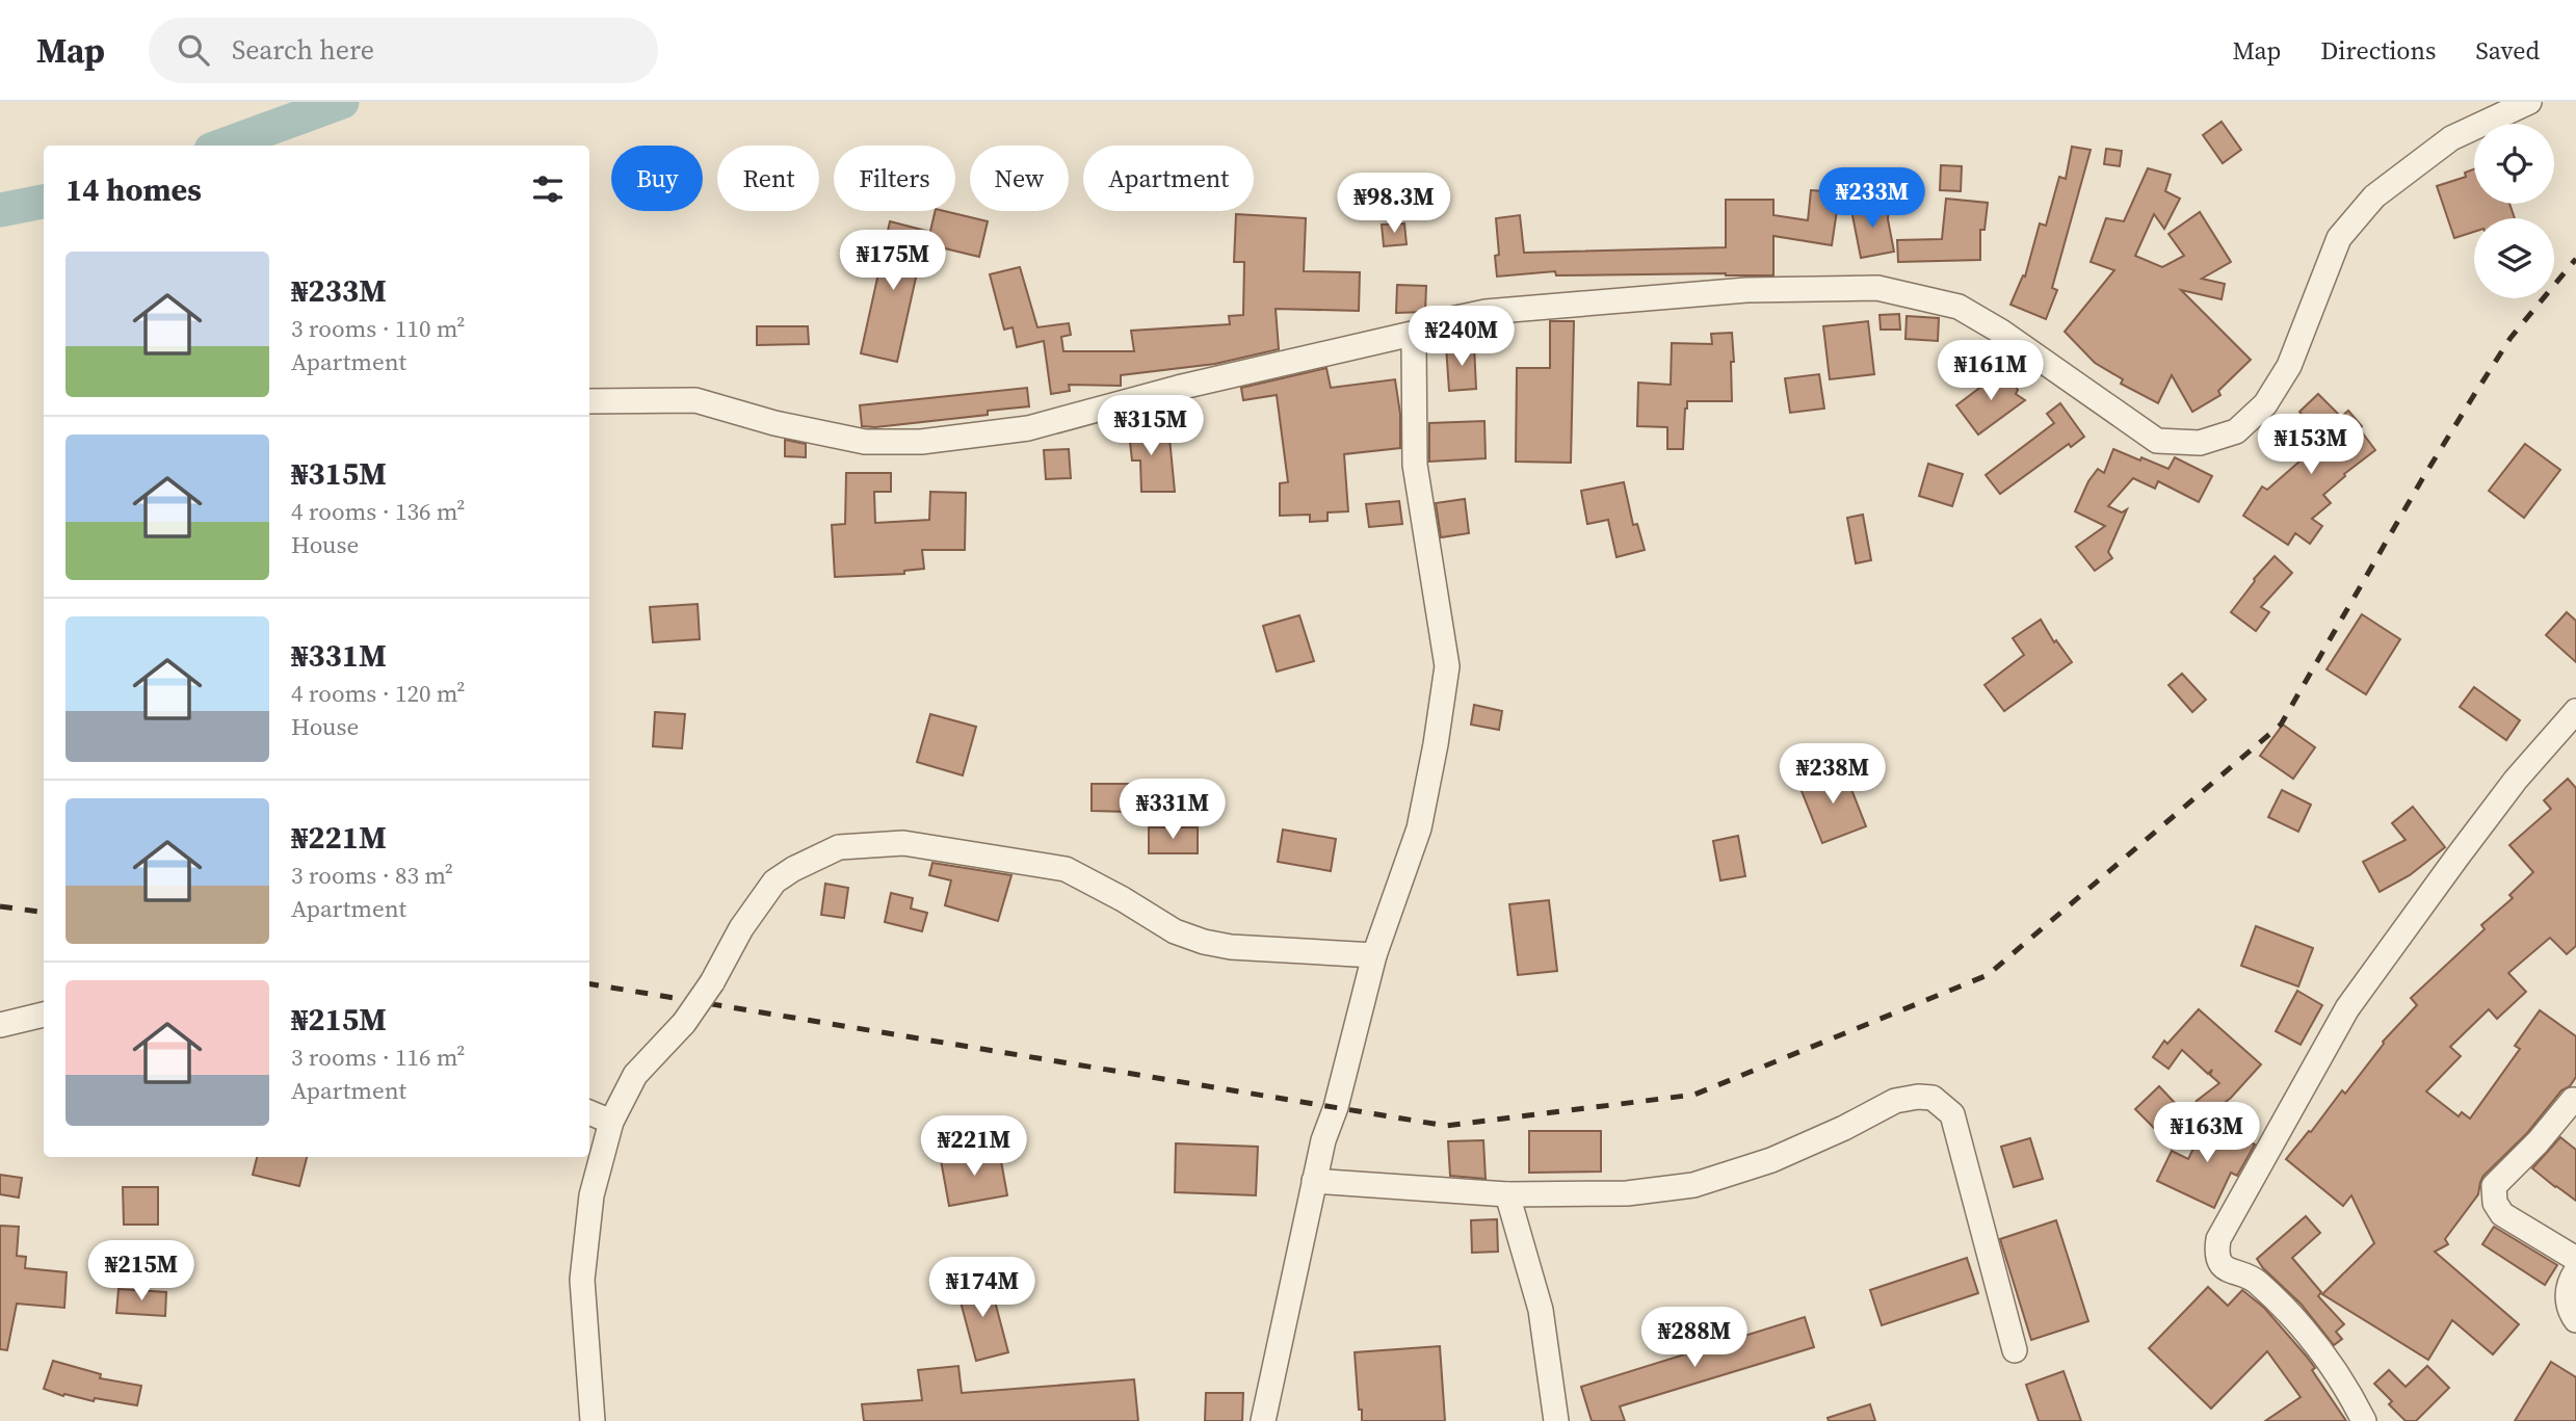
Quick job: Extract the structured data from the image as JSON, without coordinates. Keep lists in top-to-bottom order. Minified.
{"page":{"header":"Map","search":"Search here","nav":["Map","Directions","Saved"],"chip":["Buy","Rent","Filters","New","Apartment"],"heading":"14 homes","price":["₦233M","₦98.3M","₦175M","₦240M","₦161M","₦315M","₦153M","₦238M","₦331M","₦163M","₦221M","₦215M","₦174M","₦288M"],"list":[{"name":"₦233M","note":"3 rooms · 110 m² · Apartment"},{"name":"₦315M","note":"4 rooms · 136 m² · House"},{"name":"₦331M","note":"4 rooms · 120 m² · House"},{"name":"₦221M","note":"3 rooms · 83 m² · Apartment"},{"name":"₦215M","note":"3 rooms · 116 m² · Apartment"}]}}
